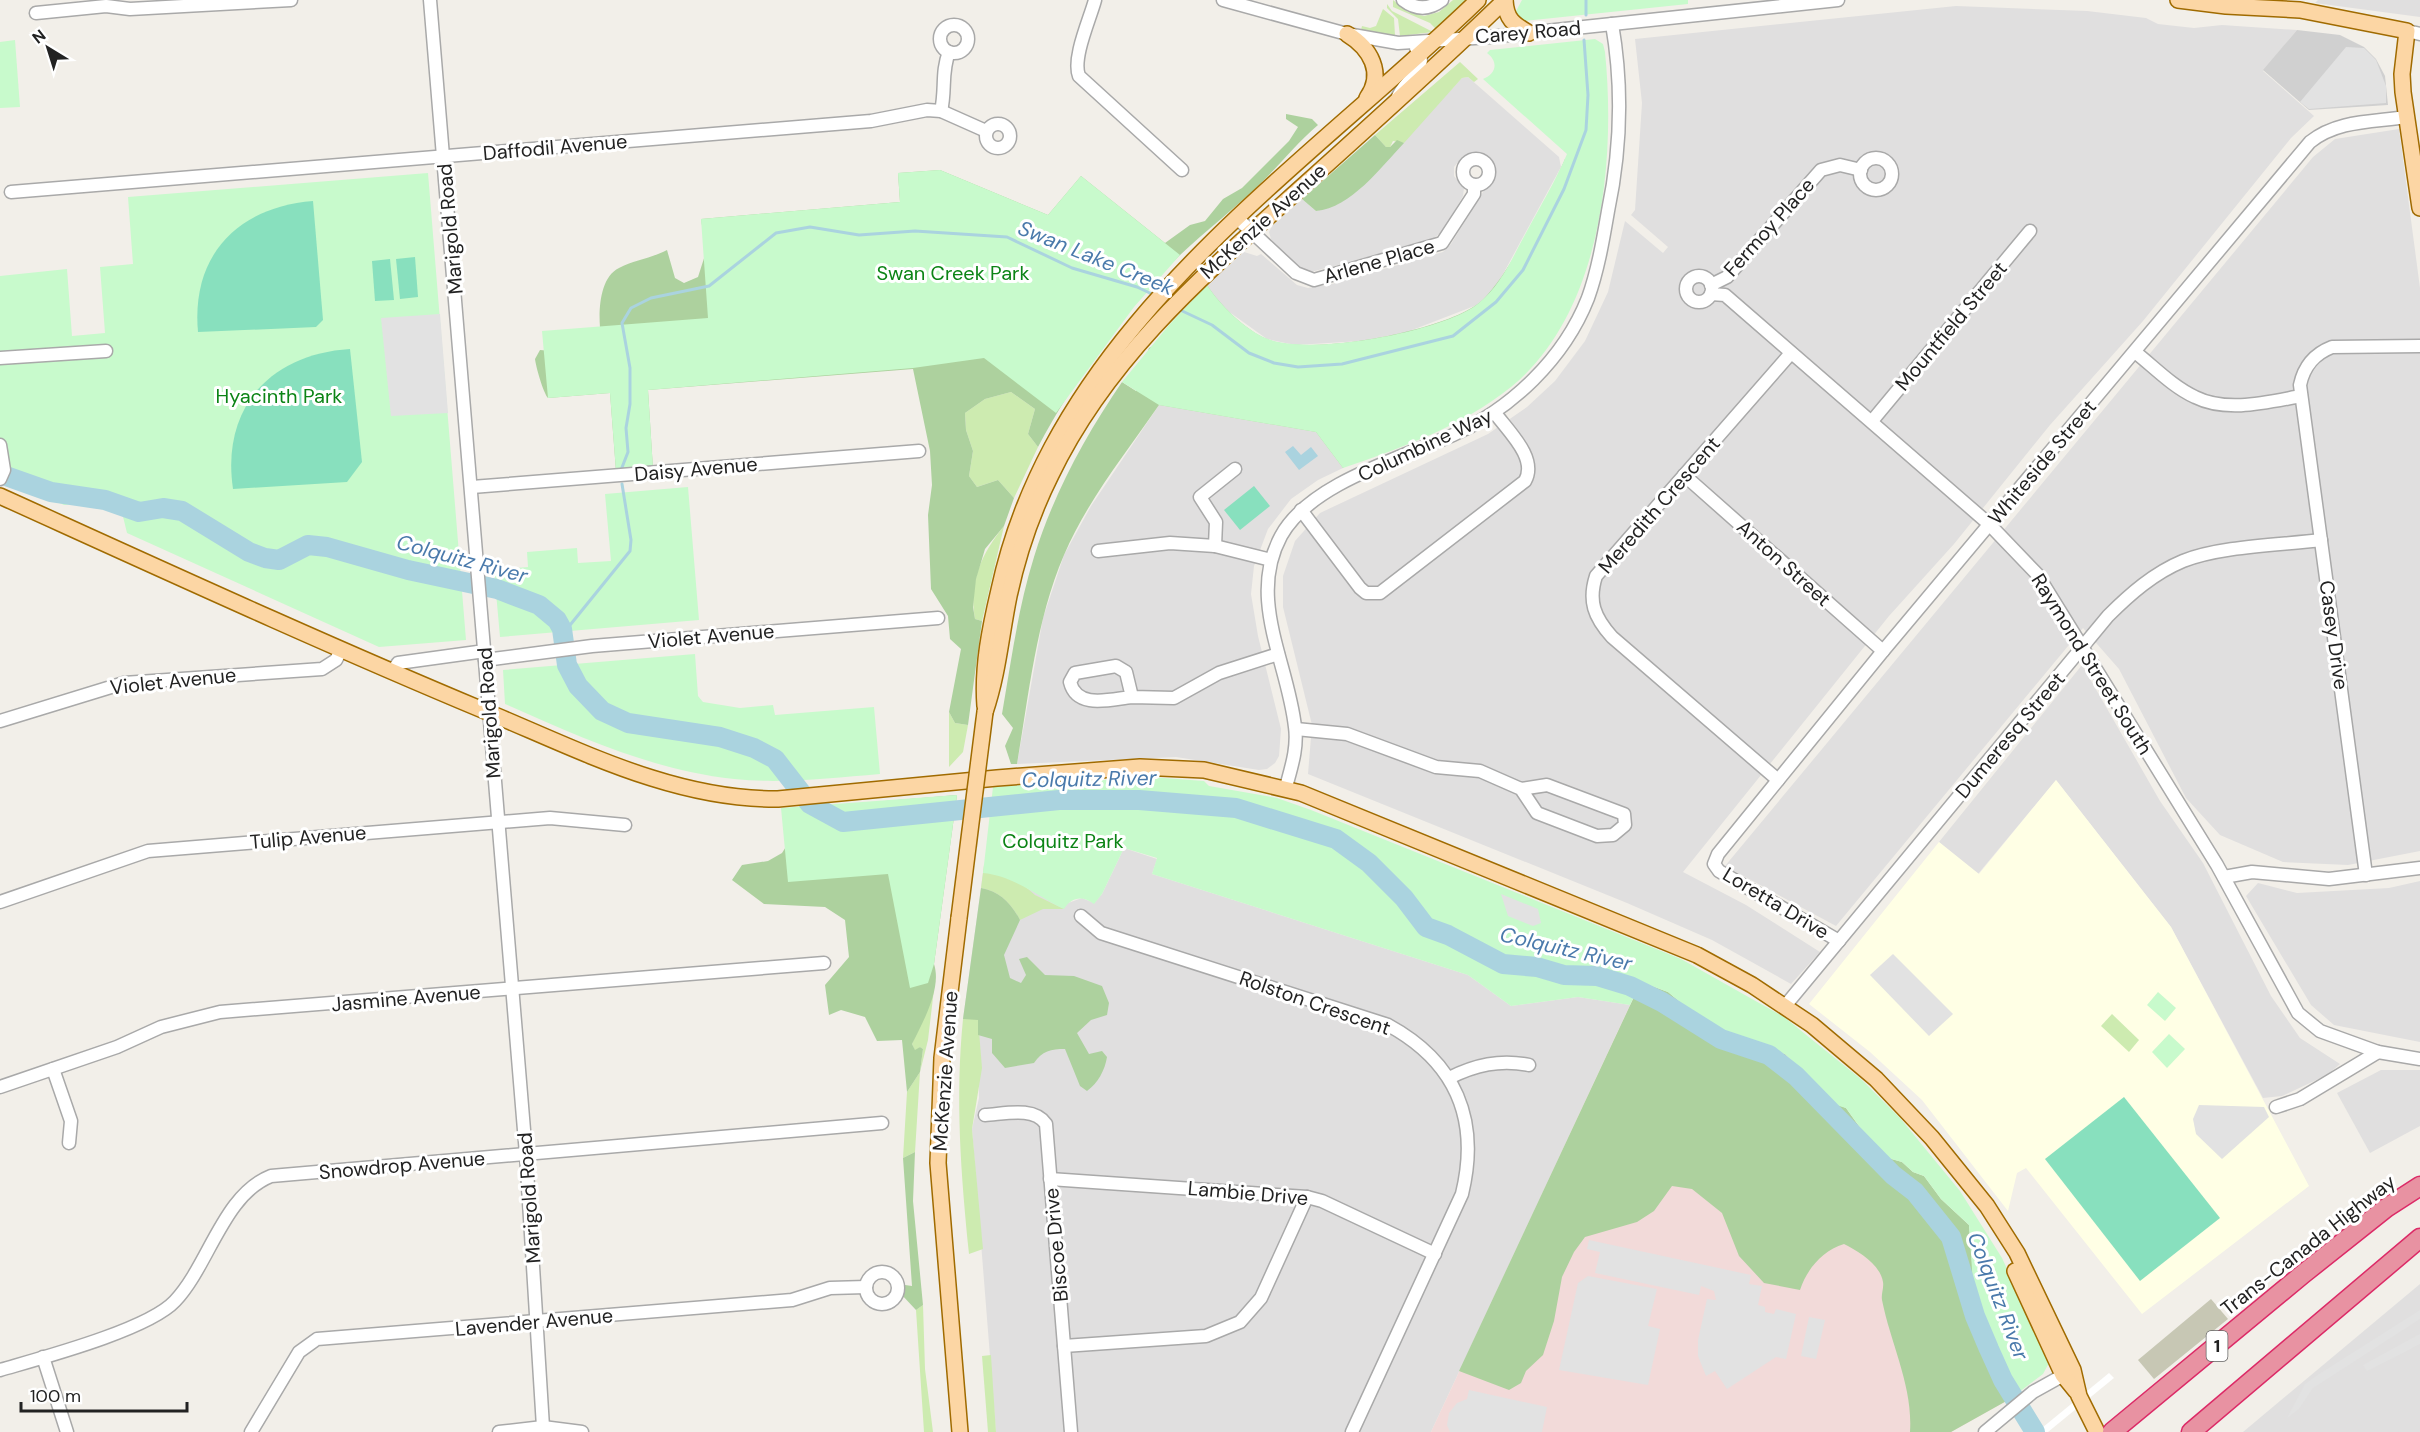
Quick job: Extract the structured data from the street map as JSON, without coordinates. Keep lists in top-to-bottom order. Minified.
{"streets":{"highway":["Trans-Canada Highway","1"],"main road":["McKenzie Avenue"],"street":["Carey Road","Daffodil Avenue","Fermoy Place","Marigold Road","Arlene Place","Mountfield Street","Columbine Way","Whiteside Street","Daisy Avenue","Meredith Crescent","Anton Street","Casey Drive","Violet Avenue","Raymond Street South","Dumeresq Street","Tulip Avenue","Loretta Drive","Jasmine Avenue","Rolston Crescent","Snowdrop Avenue","Lambie Drive","Biscoe Drive","Lavender Avenue"]},"crossings":[["Carey Road","McKenzie Avenue"],["Carey Road","Columbine Way"],["Daffodil Avenue","Marigold Road"],["McKenzie Avenue","Arlene Place"],["Fermoy Place","Raymond Street South"],["Marigold Road","Daisy Avenue"],["Marigold Road","Violet Avenue"],["Marigold Road","Tulip Avenue"],["Marigold Road","Jasmine Avenue"],["Marigold Road","Snowdrop Avenue"],["Marigold Road","Lavender Avenue"],["Mountfield Street","Raymond Street South"],["Whiteside Street","Meredith Crescent"],["Whiteside Street","Anton Street"],["Whiteside Street","Raymond Street South"],["Whiteside Street","Loretta Drive"],["Meredith Crescent","Anton Street"],["Meredith Crescent","Raymond Street South"],["Casey Drive","Dumeresq Street"],["Raymond Street South","Dumeresq Street"],["Dumeresq Street","Loretta Drive"],["Rolston Crescent","Lambie Drive"],["Lambie Drive","Biscoe Drive"]],"water":["Swan Lake Creek","Colquitz River"],"parks":["Swan Creek Park","Hyacinth Park","Colquitz Park"],"scale_bar":"100 m","north":"top left"}
